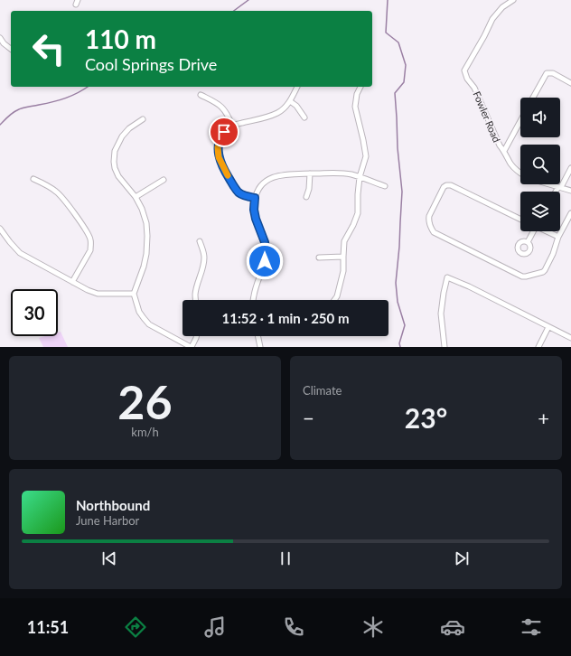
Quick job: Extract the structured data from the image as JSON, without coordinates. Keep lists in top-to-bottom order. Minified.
{"streets":{"street":["Fowler Road"]},"page":{"turn":["110 m","Cool Springs Drive"],"limit":"30","trip":"11:52 · 1 min · 250 m","tile":[["26","km/h"],"Climate"],"heat":["−","23°","+"],"song":["Northbound","June Harbor"],"tabs":"11:51"}}
